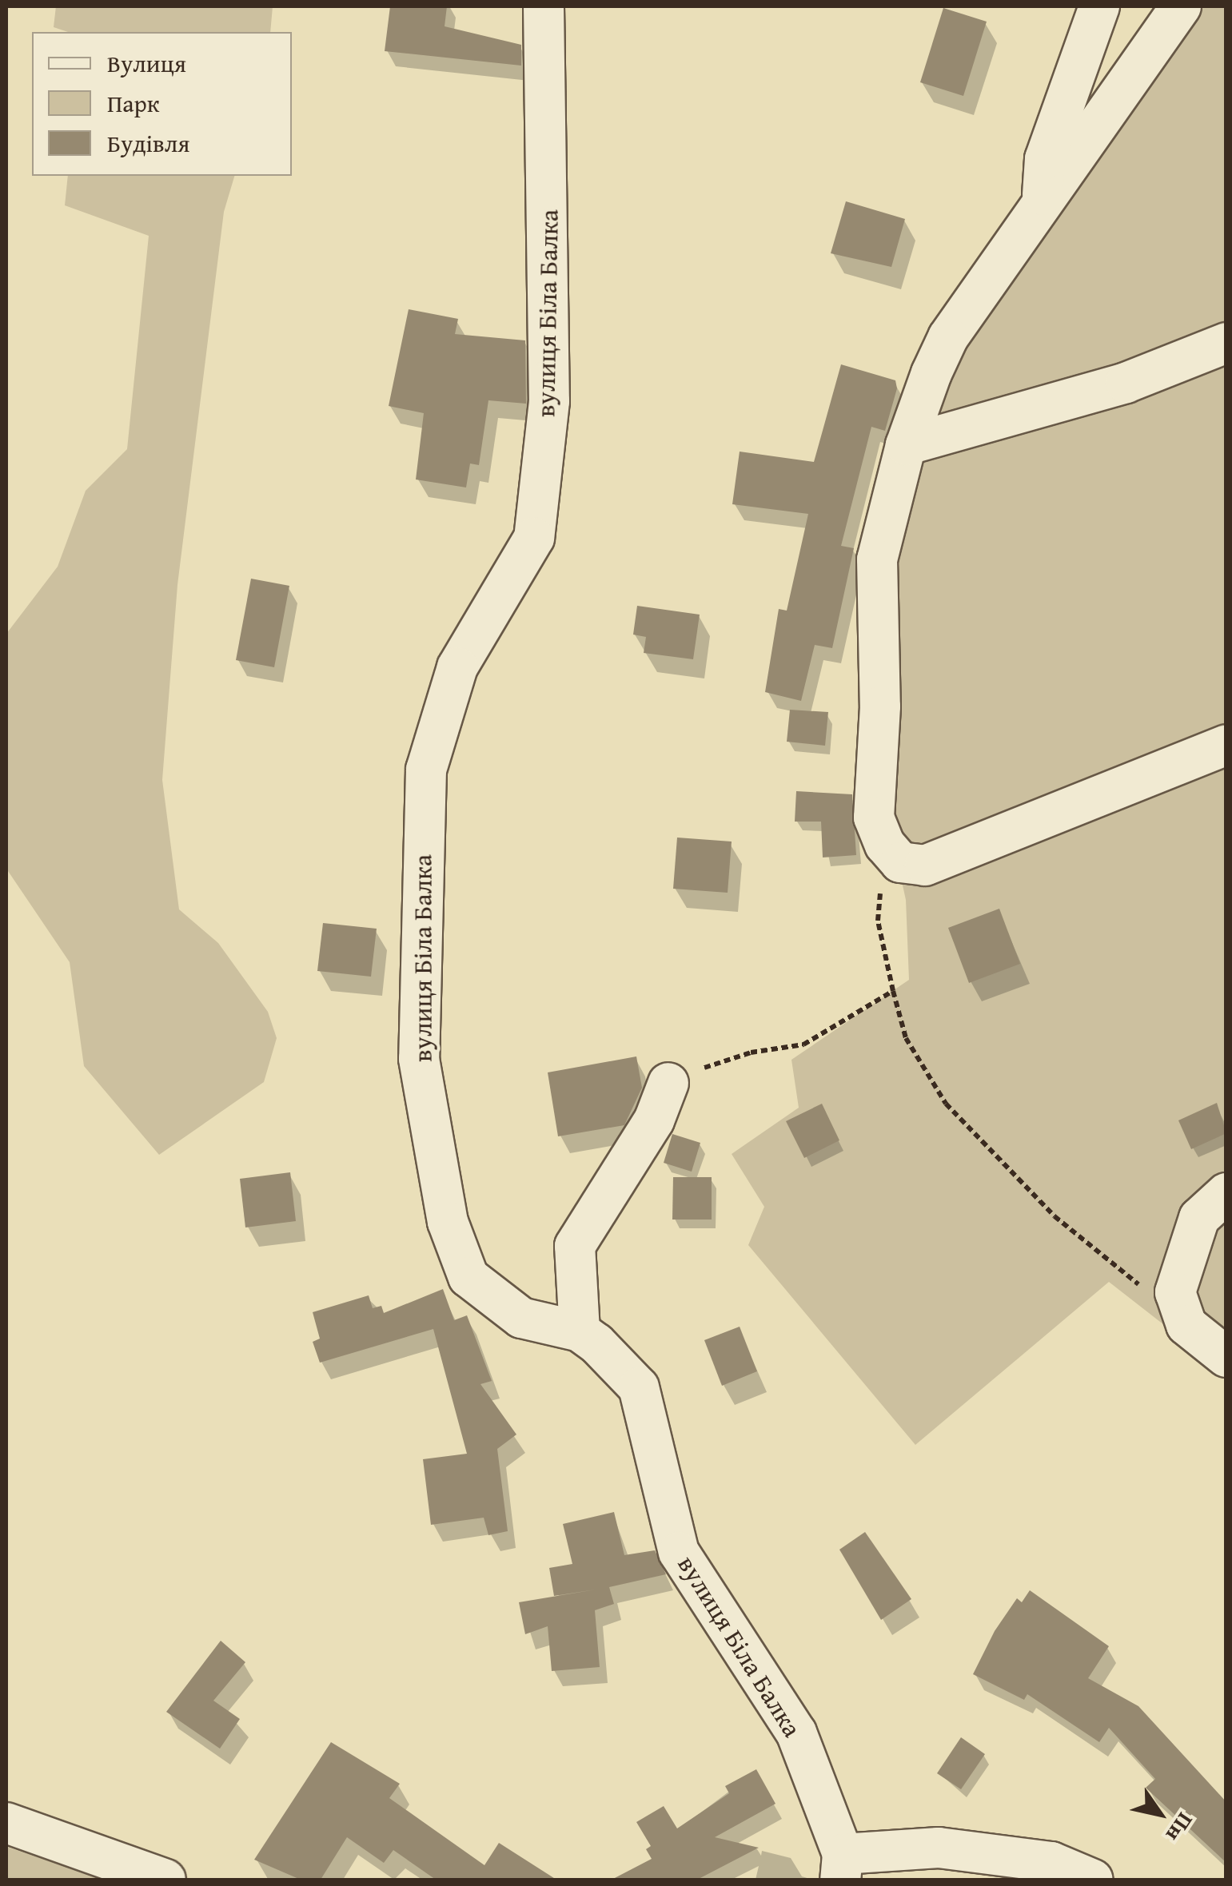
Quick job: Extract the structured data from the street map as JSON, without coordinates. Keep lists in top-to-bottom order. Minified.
{"streets":{"street":["вулиця Біла Балка"]},"legend":["Вулиця","Парк","Будівля"],"north":"bottom right"}
